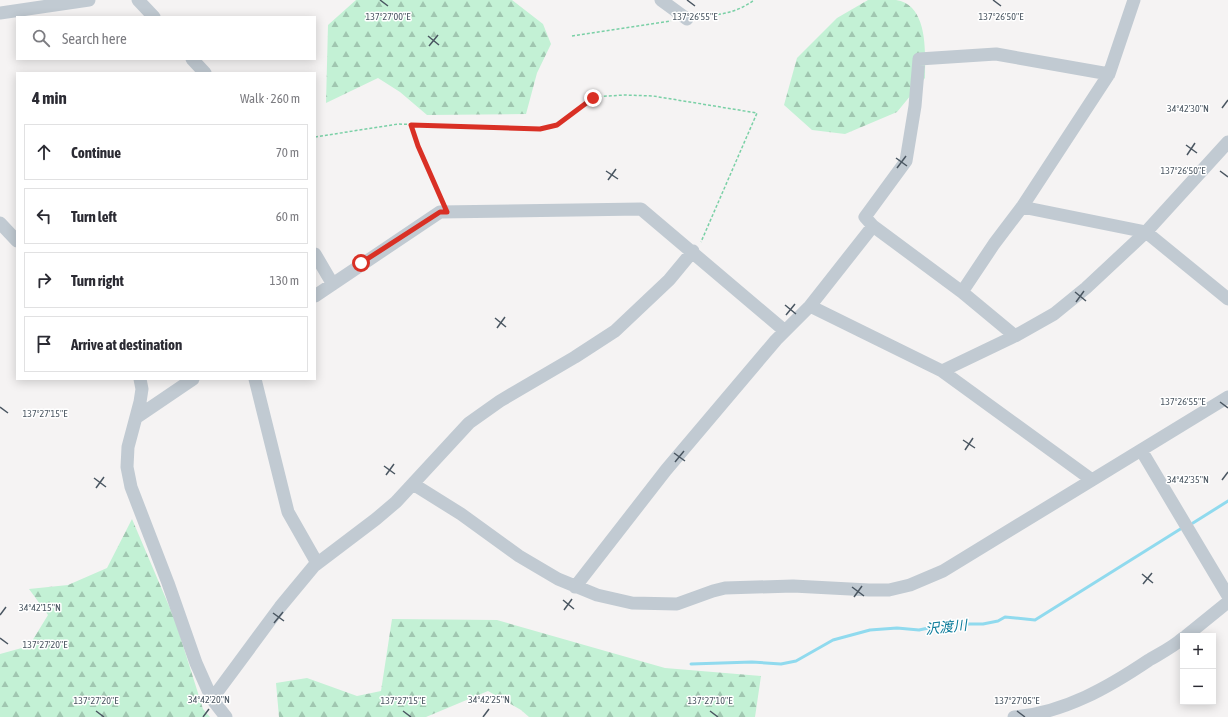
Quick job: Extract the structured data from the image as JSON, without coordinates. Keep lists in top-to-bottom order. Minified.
{"water":["沢渡川"],"page":{"search":"Search here","heading":["4 min","Walk · 260 m"],"list":[["Continue","70 m"],["Turn left","60 m"],["Turn right","130 m"],"Arrive at destination"],"map_buttons":["+","−"]},"coordinates":["137°26'55\"E","137°27'00\"E","137°26'50\"E","34°42'30\"N","137°27'15\"E","34°42'35\"N","34°42'15\"N","137°27'20\"E","34°42'20\"N","34°42'25\"N","137°27'10\"E","137°27'05\"E"]}
